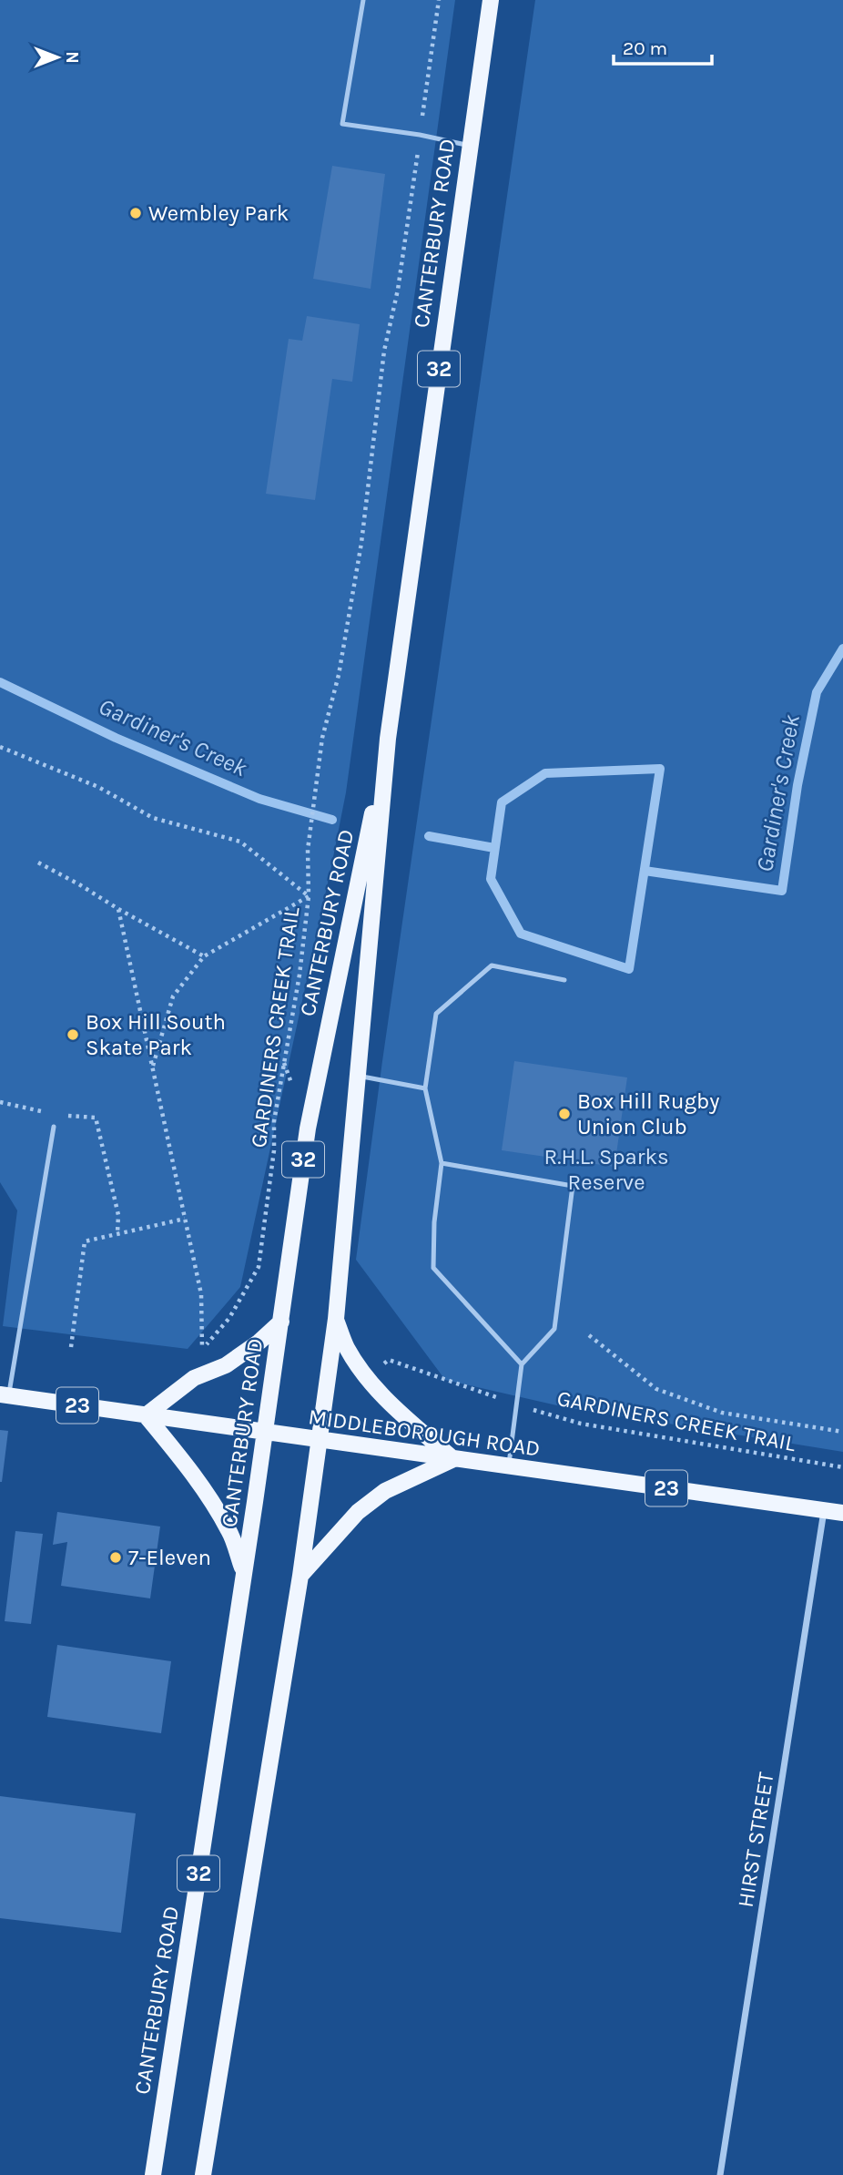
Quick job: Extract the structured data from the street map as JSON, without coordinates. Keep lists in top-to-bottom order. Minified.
{"streets":{"main road":["CANTERBURY ROAD","32","23","MIDDLEBOROUGH ROAD"],"street":["HIRST STREET"],"path":["GARDINERS CREEK TRAIL"]},"crossings":[["CANTERBURY ROAD","MIDDLEBOROUGH ROAD"],["MIDDLEBOROUGH ROAD","HIRST STREET"]],"water":["Gardiner's Creek"],"parks":["R.H.L. Sparks Reserve"],"places":["Wembley Park","Box Hill South Skate Park","Box Hill Rugby Union Club","7-Eleven"],"scale_bar":"20 m","north":"right"}
